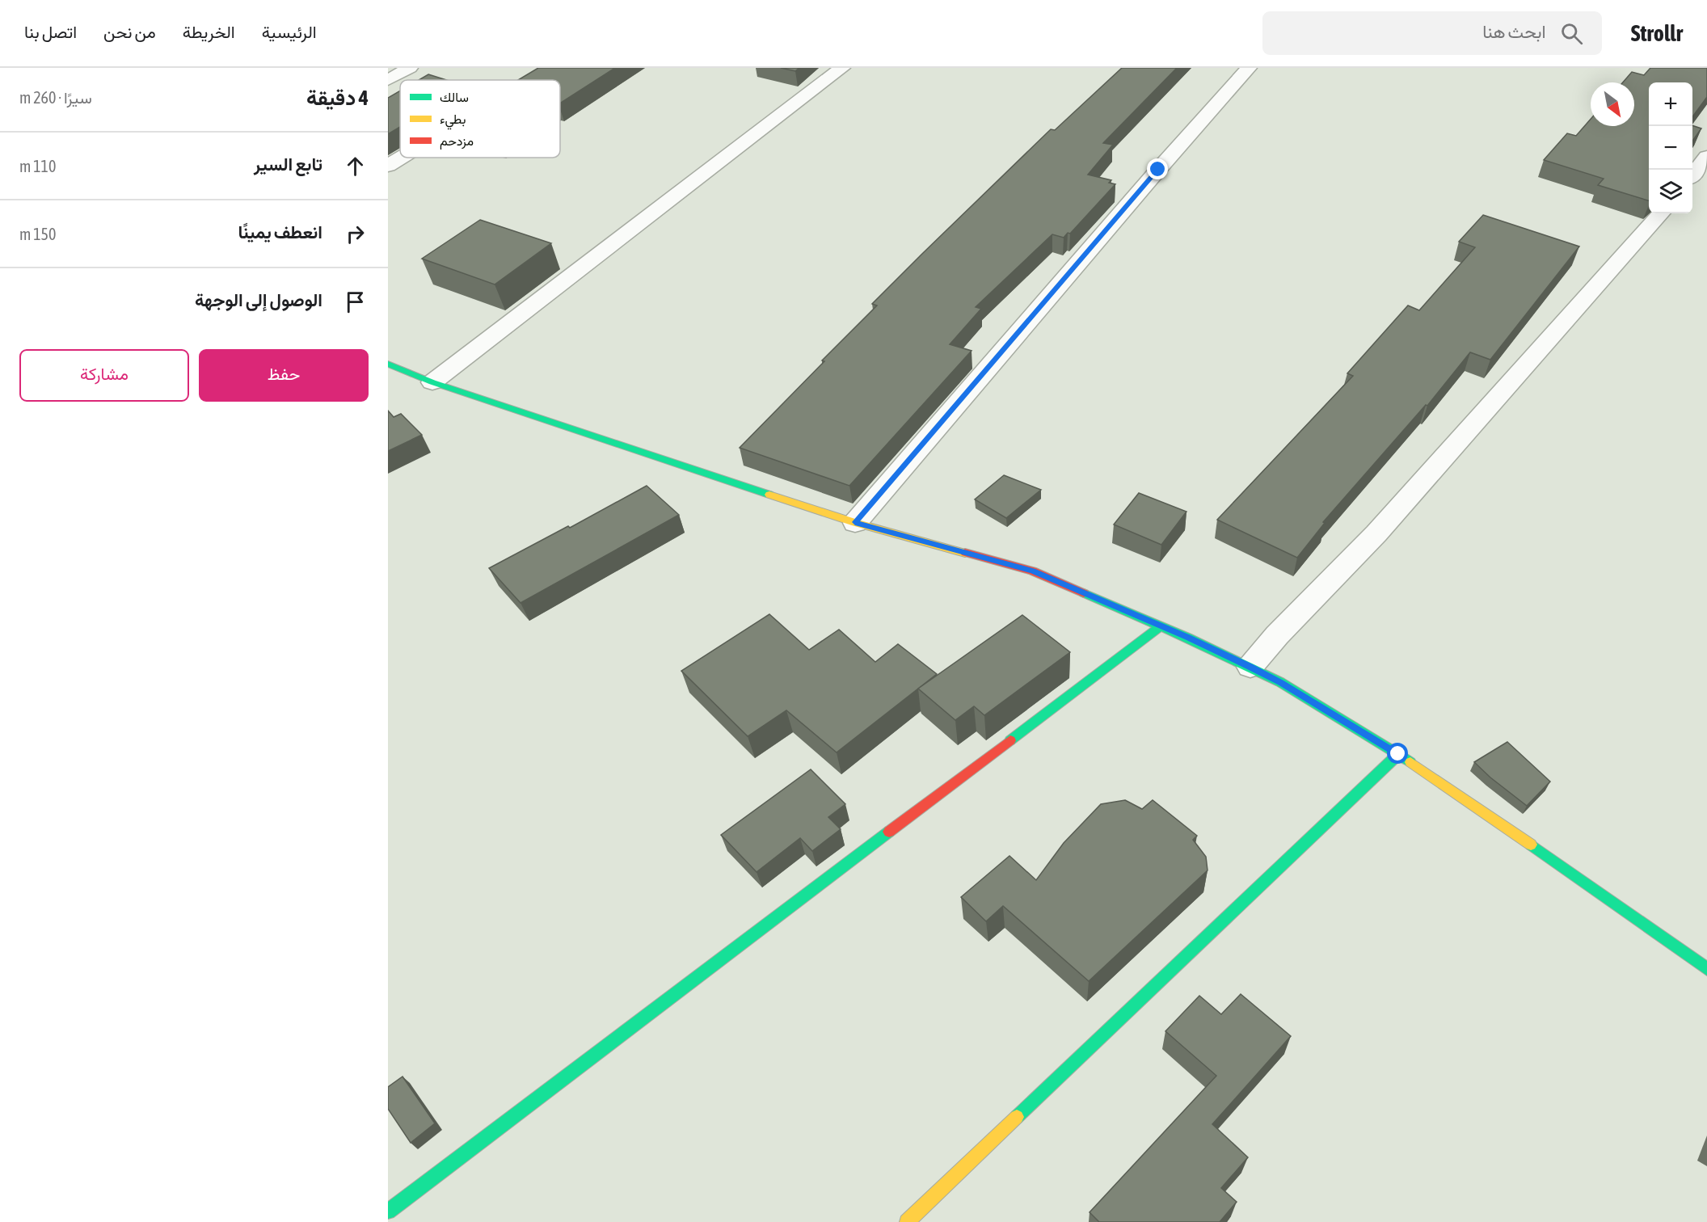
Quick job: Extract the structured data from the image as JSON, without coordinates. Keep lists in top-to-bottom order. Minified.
{"legend":["سالك","بطيء","مزدحم"],"north":"bottom right","page":{"header":"Strollr","search":"ابحث هنا","nav":["الرئيسية","الخريطة","من نحن","اتصل بنا"],"heading":["4 دقيقة","سيرًا · 260 m"],"map_buttons":["+","−"],"list":[["تابع السير","110 m"],["انعطف يمينًا","150 m"],"الوصول إلى الوجهة"],"buttons":["حفظ","مشاركة"]}}
